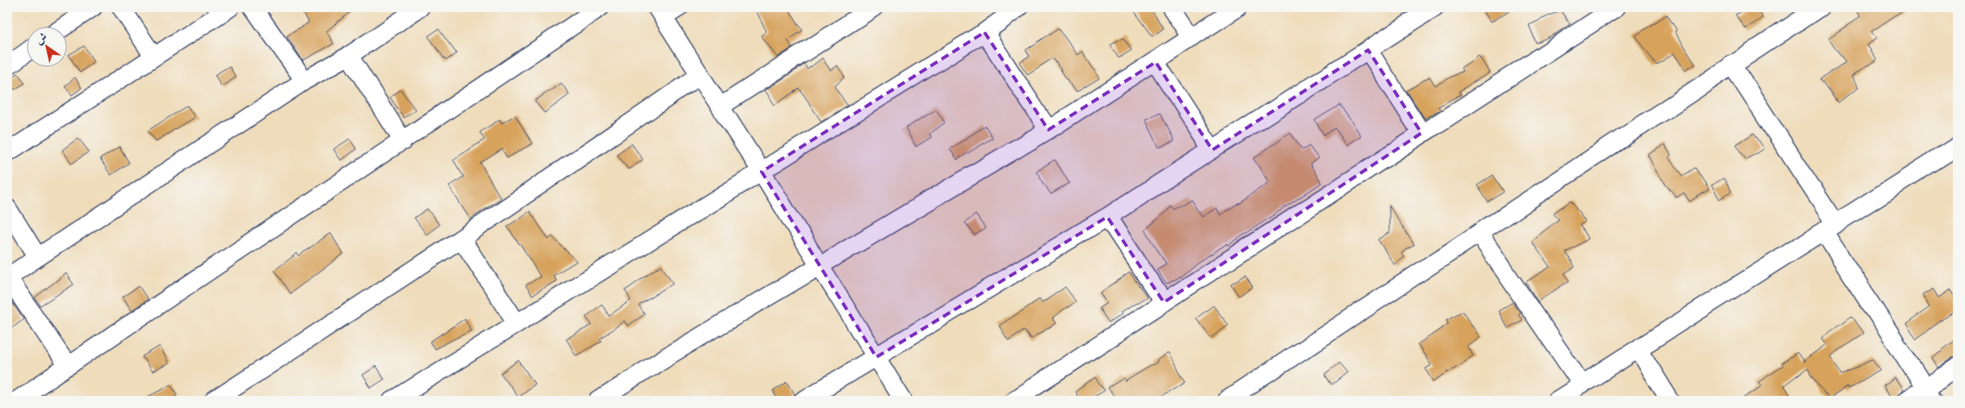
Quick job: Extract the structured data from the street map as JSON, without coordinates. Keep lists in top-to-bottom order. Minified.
{"north":"top left"}
